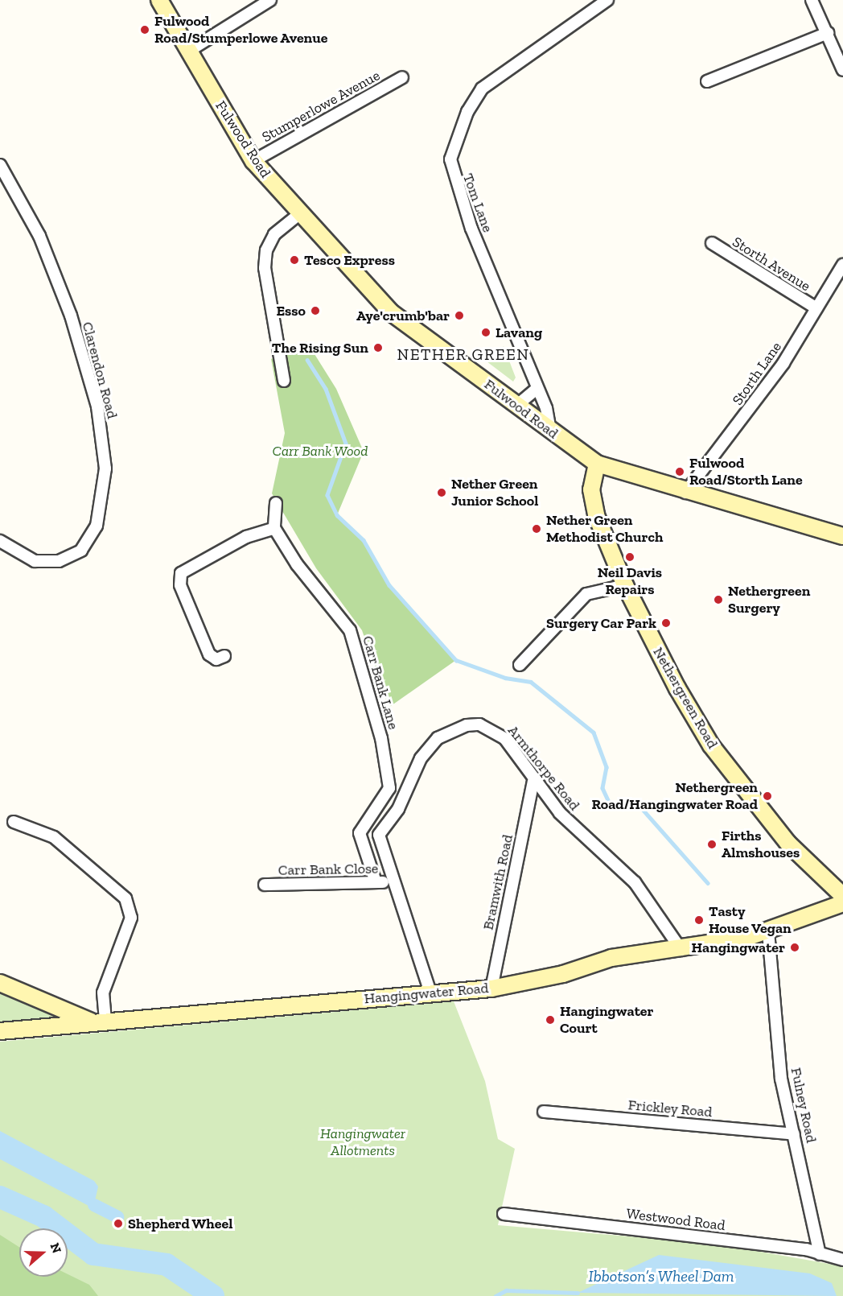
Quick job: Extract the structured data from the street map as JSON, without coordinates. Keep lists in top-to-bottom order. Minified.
{"streets":{"street":["Stumperlowe Avenue","Fulwood Road","Tom Lane","Storth Avenue","Clarendon Road","Storth Lane","Carr Bank Lane","Nethergreen Road","Armthorpe Road","Carr Bank Close","Bramwith Road","Hangingwater Road","Fulney Road","Frickley Road","Westwood Road"]},"crossings":[["Stumperlowe Avenue","Fulwood Road"],["Fulwood Road","Tom Lane"],["Fulwood Road","Storth Lane"],["Fulwood Road","Nethergreen Road"],["Storth Avenue","Storth Lane"],["Carr Bank Lane","Carr Bank Close"],["Armthorpe Road","Carr Bank Close"],["Armthorpe Road","Bramwith Road"],["Armthorpe Road","Hangingwater Road"],["Bramwith Road","Hangingwater Road"],["Hangingwater Road","Fulney Road"],["Fulney Road","Frickley Road"],["Fulney Road","Westwood Road"]],"districts":["NETHER GREEN"],"water":["Ibbotson’s Wheel Dam"],"parks":["Carr Bank Wood","Hangingwater Allotments"],"places":["Fulwood Road/Stumperlowe Avenue","Tesco Express","Esso","Aye'crumb'bar","Lavang","The Rising Sun","Fulwood Road/Storth Lane","Nether Green Junior School","Nether Green Methodist Church","Neil Davis Repairs","Nethergreen Surgery","Surgery Car Park","Nethergreen Road/Hangingwater Road","Firths Almshouses","Tasty House Vegan","Hangingwater","Hangingwater Court","Shepherd Wheel"],"north":"right"}
